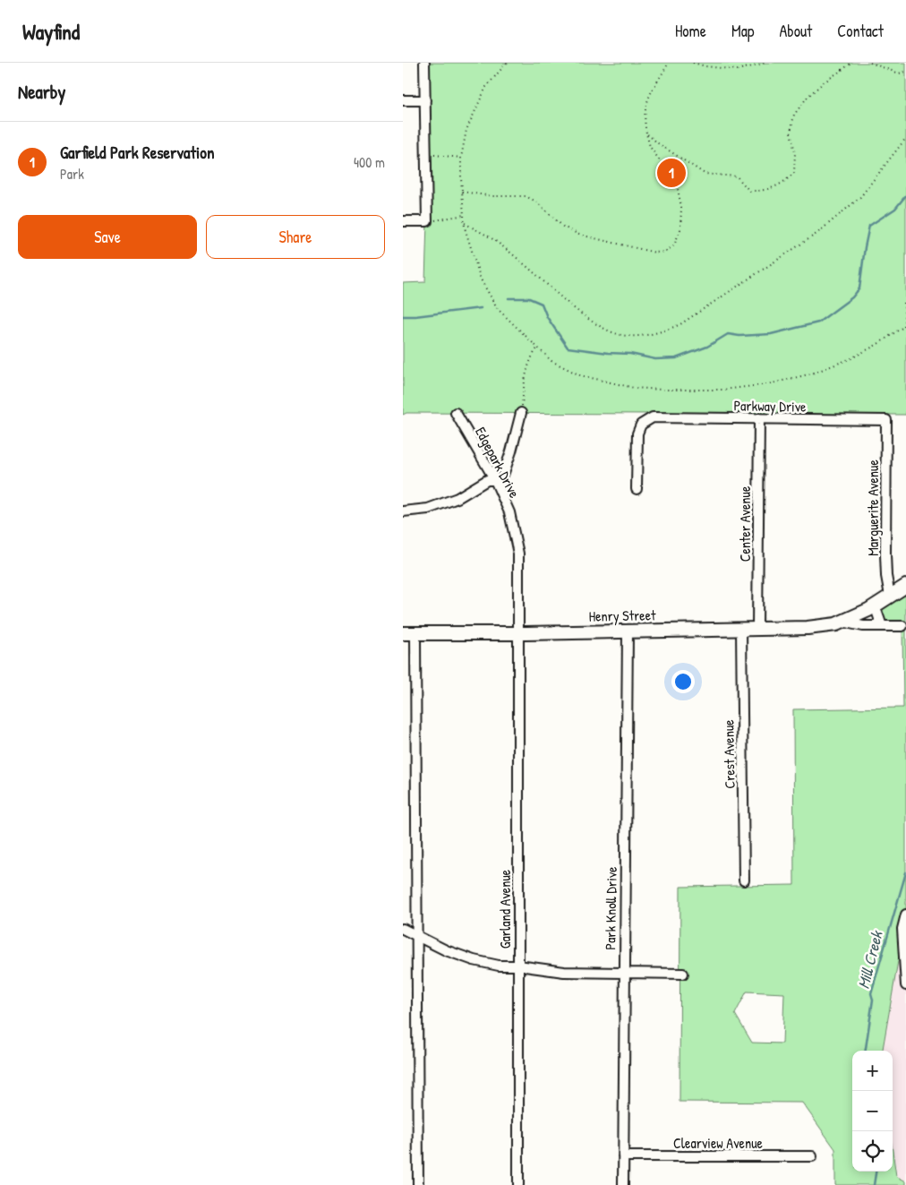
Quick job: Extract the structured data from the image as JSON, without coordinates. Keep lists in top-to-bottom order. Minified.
{"streets":{"street":["Parkway Drive","Edgepark Drive","Marguerite Avenue","Center Avenue","Henry Street","Crest Avenue","Park Knoll Drive","Garland Avenue","Clearview Avenue"]},"crossings":[["Parkway Drive","Marguerite Avenue"],["Parkway Drive","Center Avenue"],["Edgepark Drive","Henry Street"],["Edgepark Drive","Garland Avenue"],["Marguerite Avenue","Henry Street"],["Center Avenue","Henry Street"],["Henry Street","Crest Avenue"],["Henry Street","Park Knoll Drive"],["Henry Street","Garland Avenue"],["Park Knoll Drive","Clearview Avenue"]],"water":["Mill Creek"],"page":{"header":"Wayfind","nav":["Home","Map","About","Contact"],"heading":"Nearby","list":[{"mark":"1","name":"Garfield Park Reservation","note":"Park","value":"400 m"}],"pins":"1","buttons":["Save","Share"],"map_buttons":["+","−"]}}
